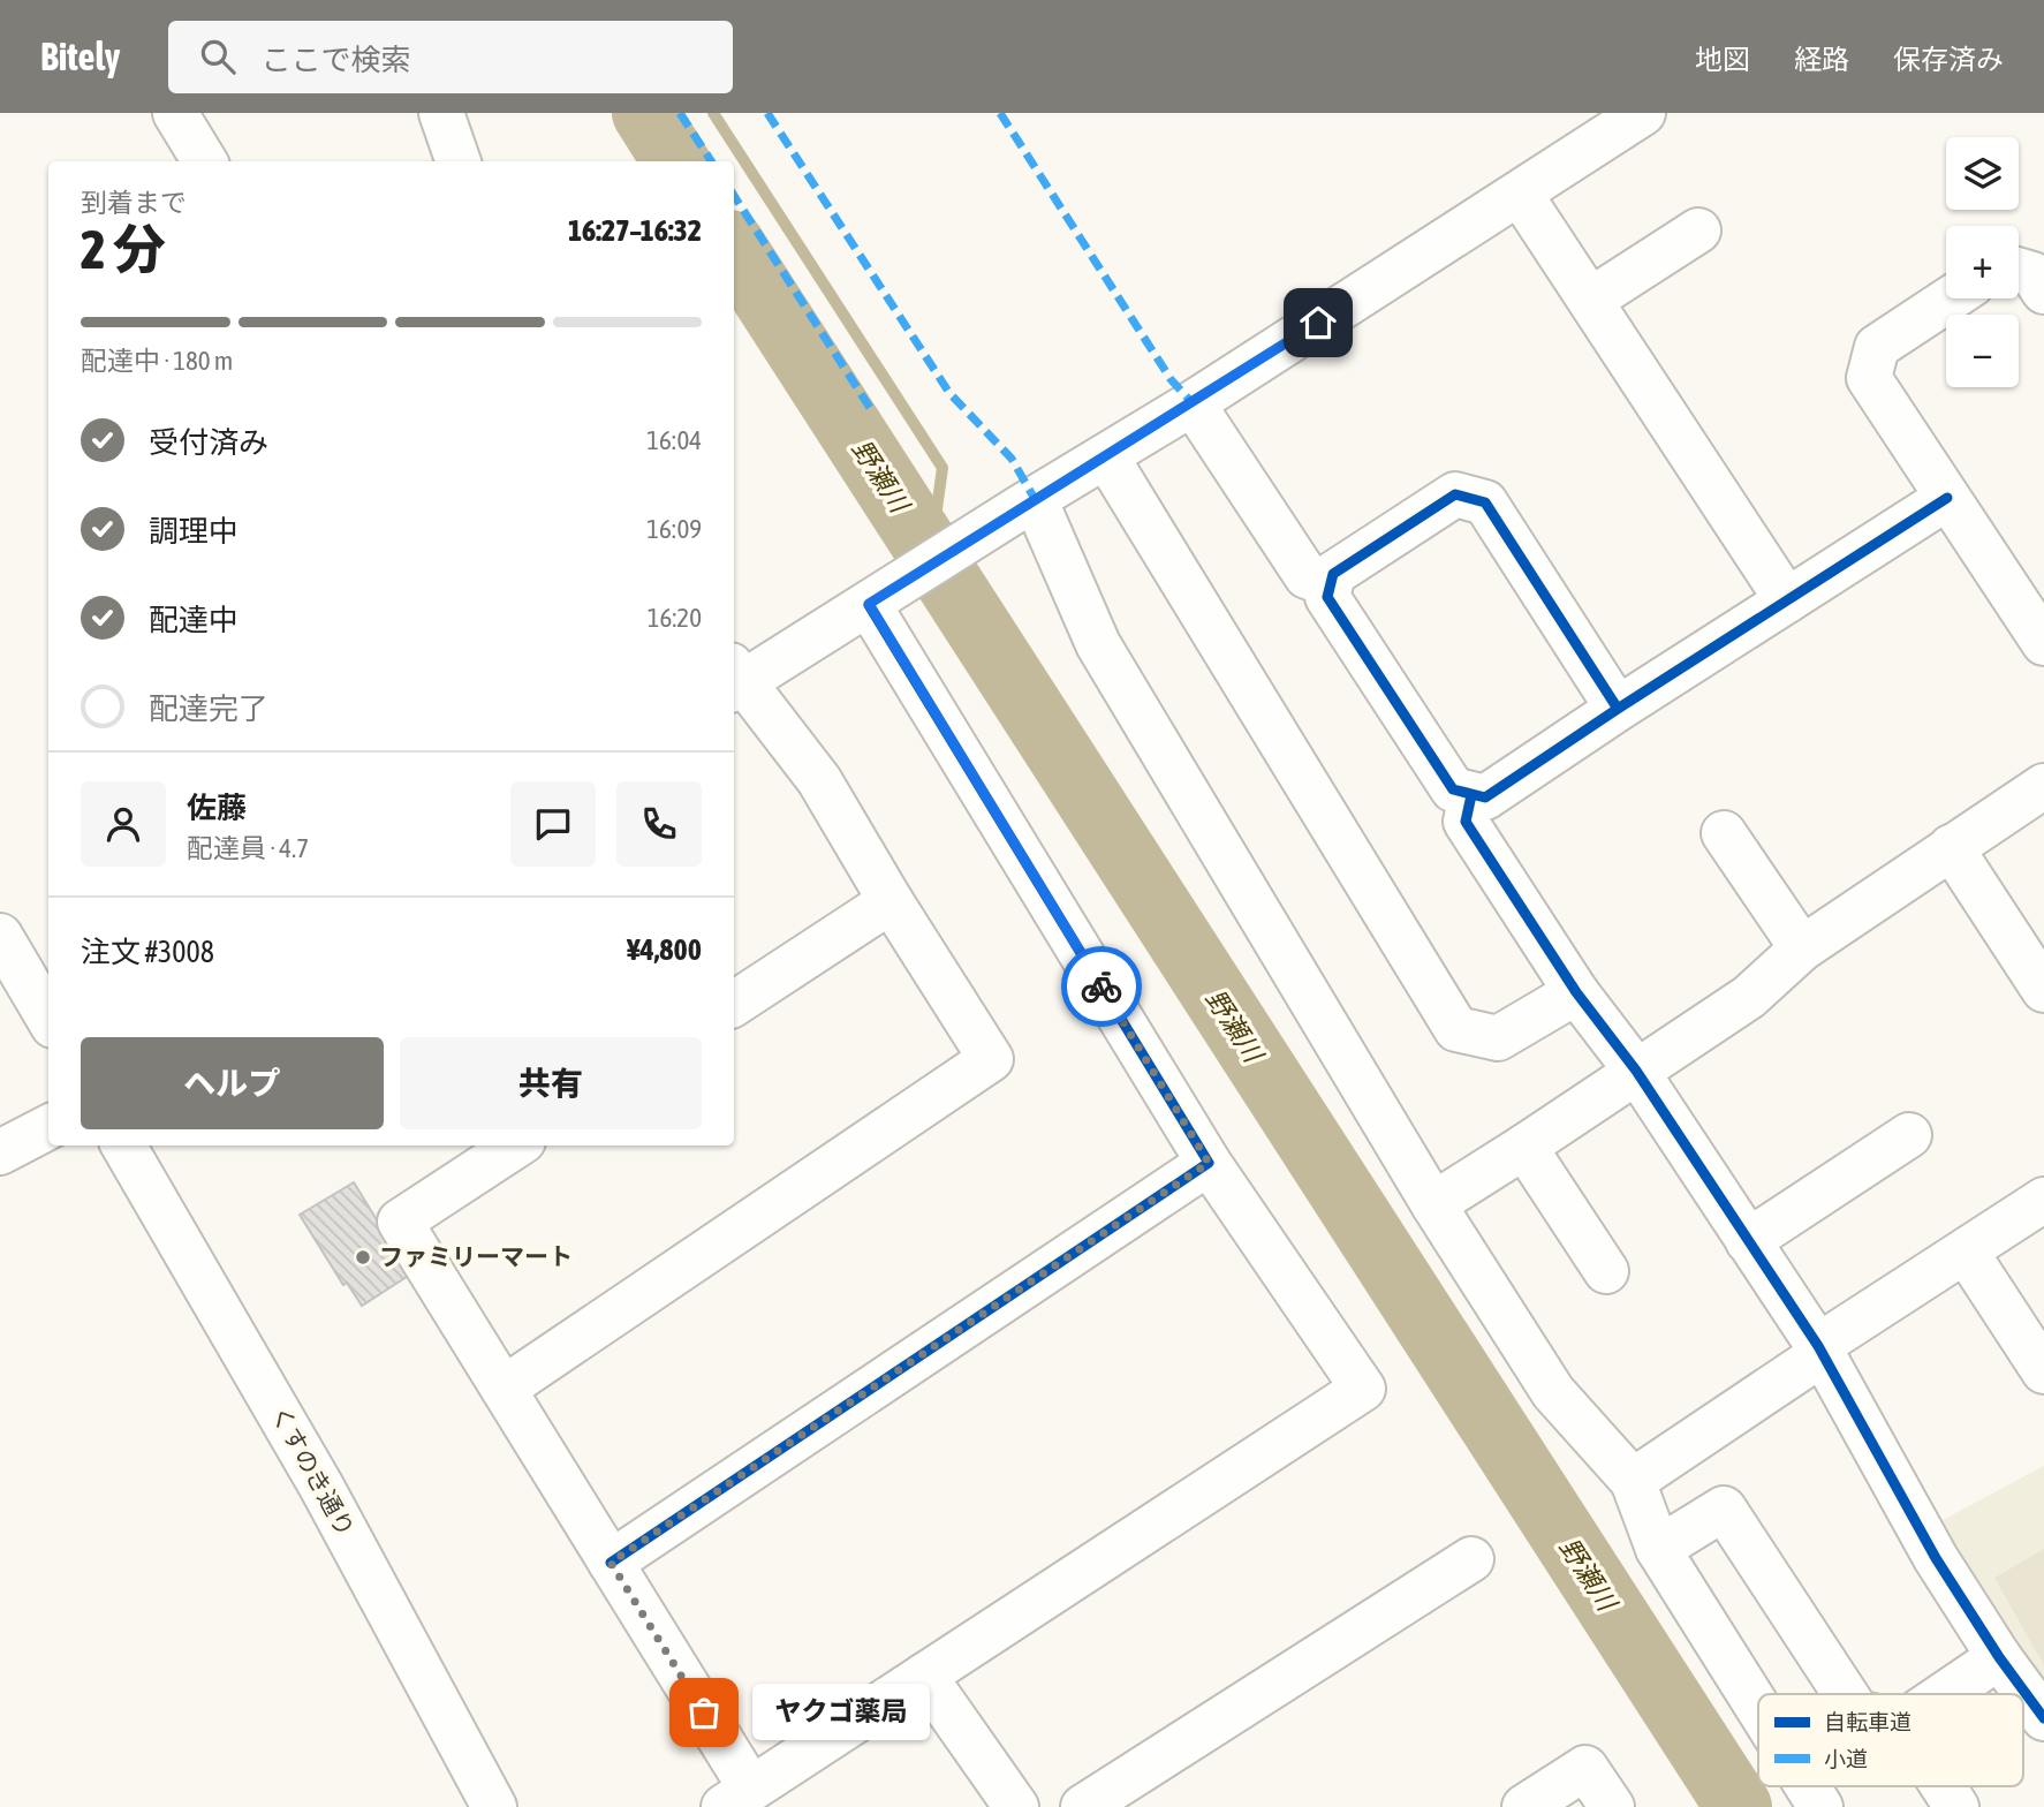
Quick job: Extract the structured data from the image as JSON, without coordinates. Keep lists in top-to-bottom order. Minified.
{"streets":{"street":["くすのき通り"]},"water":["野瀬川"],"places":["ファミリーマート","ヤクゴ薬局"],"legend":["自転車道","小道"],"page":{"header":"Bitely","search":"ここで検索","nav":["地図","経路","保存済み"],"map_buttons":["+","−"],"heading":["2 分","到着まで","16:27–16:32"],"panel":["佐藤","配達員 · 4.7","注文 #3008","¥4,800"],"bar":"配達中 · 180 m","list":[["受付済み","16:04"],["調理中","16:09"],["配達中","16:20"],"配達完了"],"buttons":["ヘルプ","共有"],"bubble":"ヤクゴ薬局"}}
